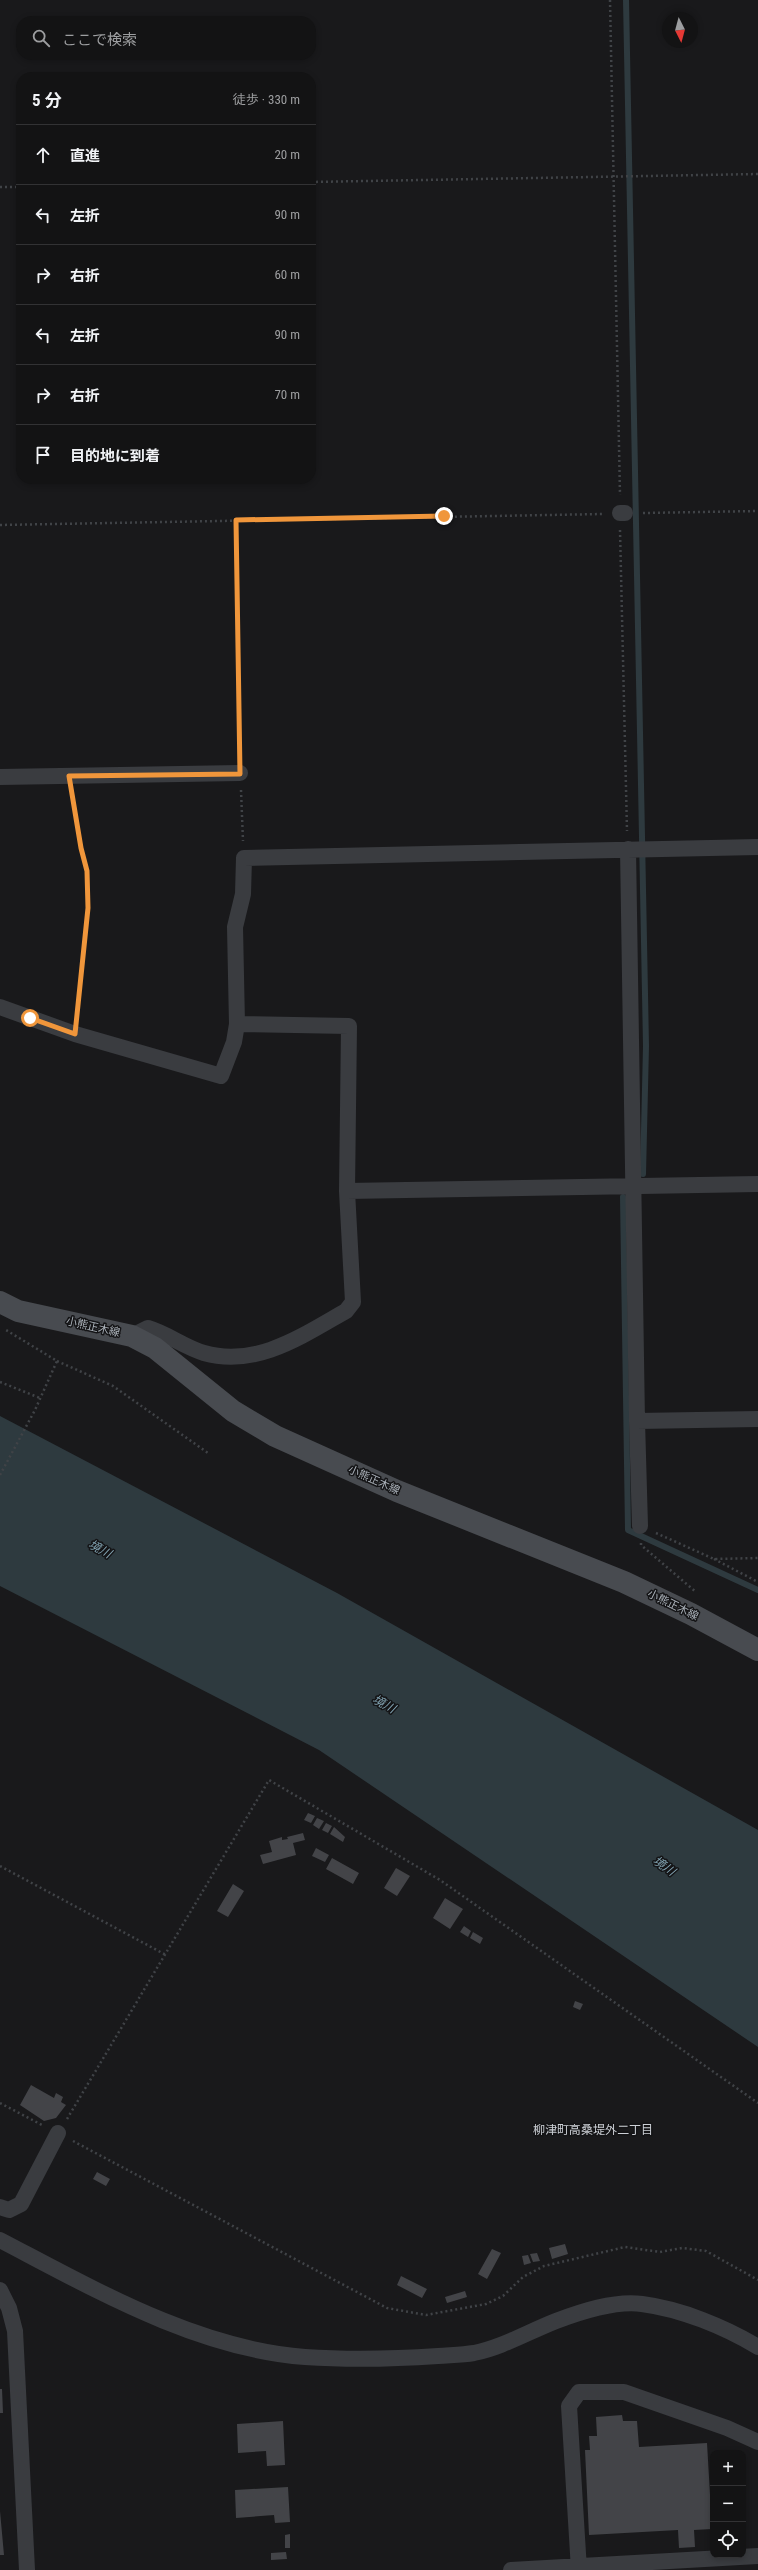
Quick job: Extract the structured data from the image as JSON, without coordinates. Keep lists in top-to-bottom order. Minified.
{"streets":{"main road":["小熊正木線"]},"districts":["柳津町高桑堤外二丁目"],"water":["境川"],"north":"bottom","page":{"search":"ここで検索","heading":["5 分","徒歩 · 330 m"],"list":[["直進","20 m"],["左折","90 m"],["右折","60 m"],["左折","90 m"],["右折","70 m"],"目的地に到着"],"map_buttons":["+","−"]}}
